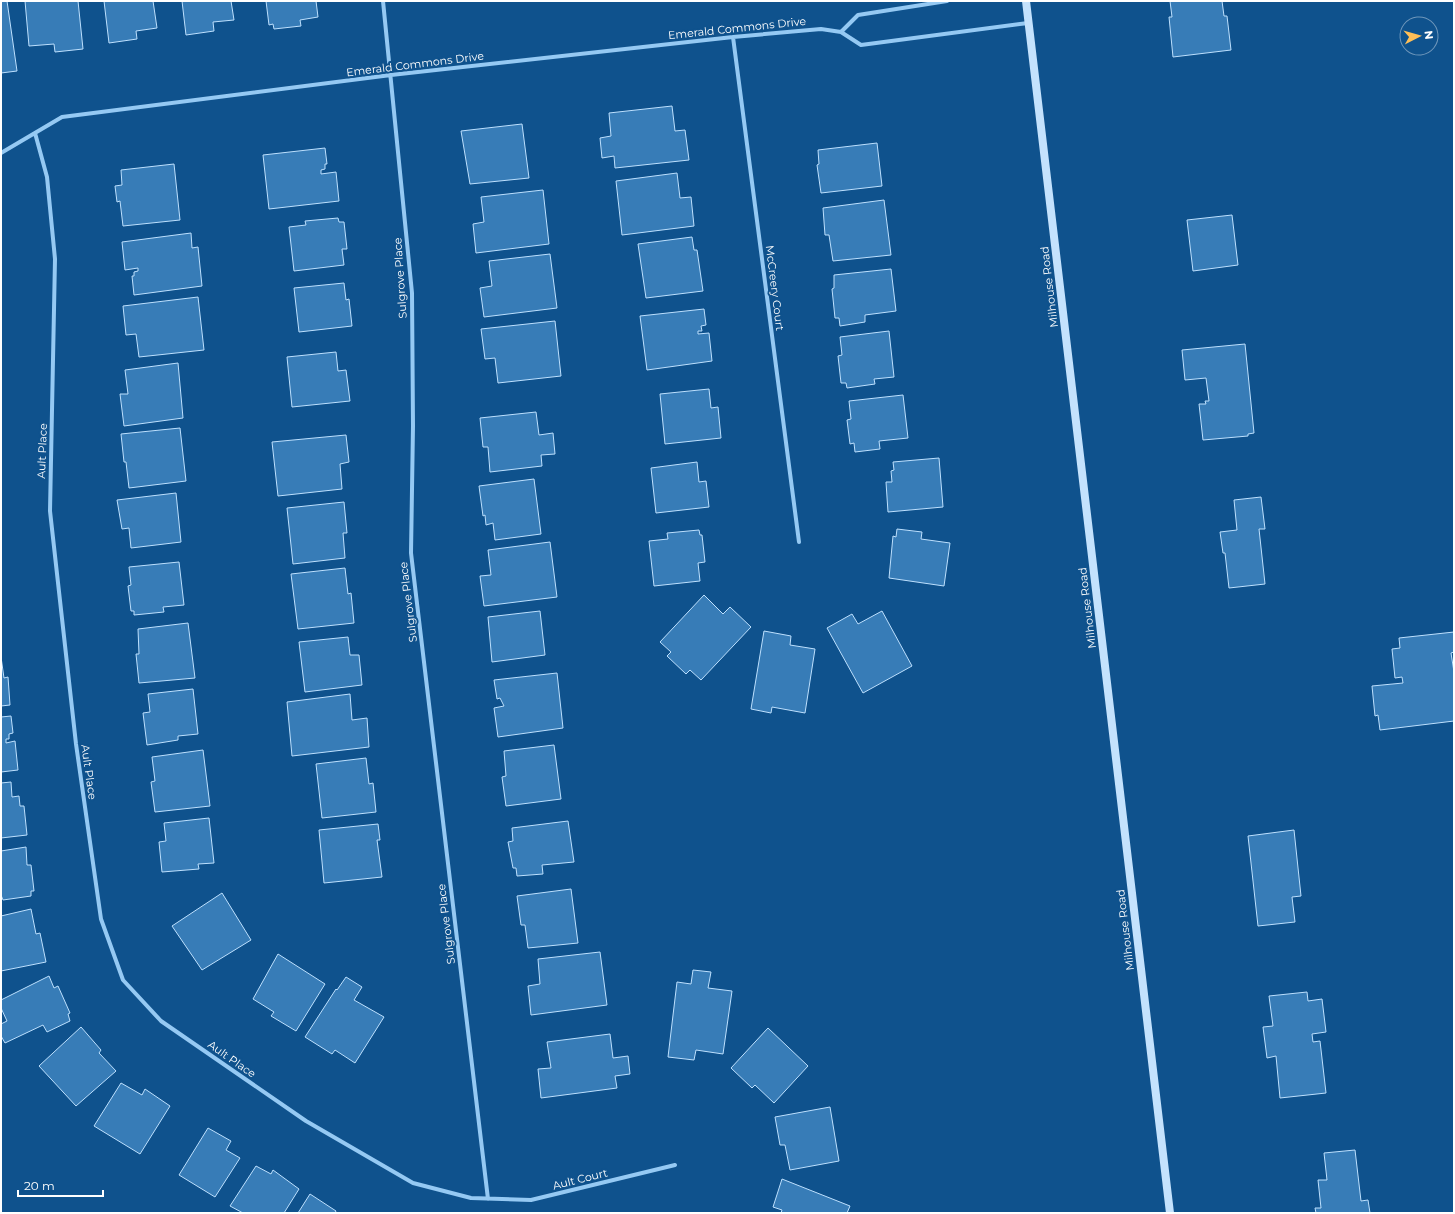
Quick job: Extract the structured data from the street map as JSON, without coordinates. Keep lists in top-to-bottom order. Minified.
{"streets":{"street":["Emerald Commons Drive","Sulgrove Place","Milhouse Road","McCreery Court","Ault Place","Ault Court"]},"crossings":[["Emerald Commons Drive","Sulgrove Place"],["Emerald Commons Drive","McCreery Court"],["Emerald Commons Drive","Ault Place"],["Sulgrove Place","Ault Place"],["Sulgrove Place","Ault Court"],["Ault Place","Ault Court"]],"scale_bar":"20 m","north":"right"}
